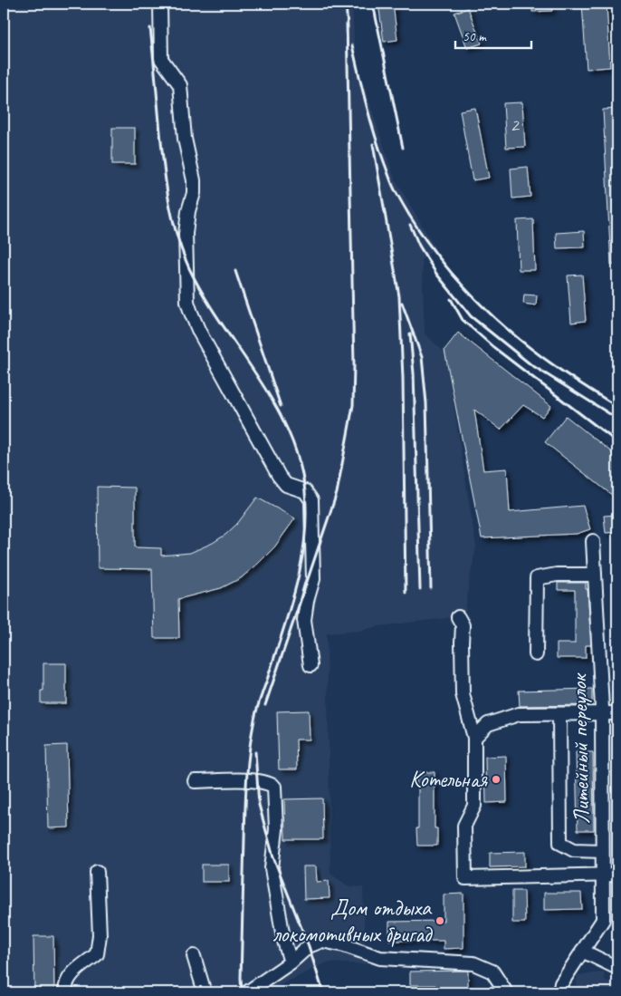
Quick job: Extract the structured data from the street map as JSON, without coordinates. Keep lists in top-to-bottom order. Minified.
{"streets":{"street":["Литейный переулок"]},"places":["Котельная","Дом отдыха локомотивных бригад"],"house_numbers":["2"],"scale_bar":"50 m"}
